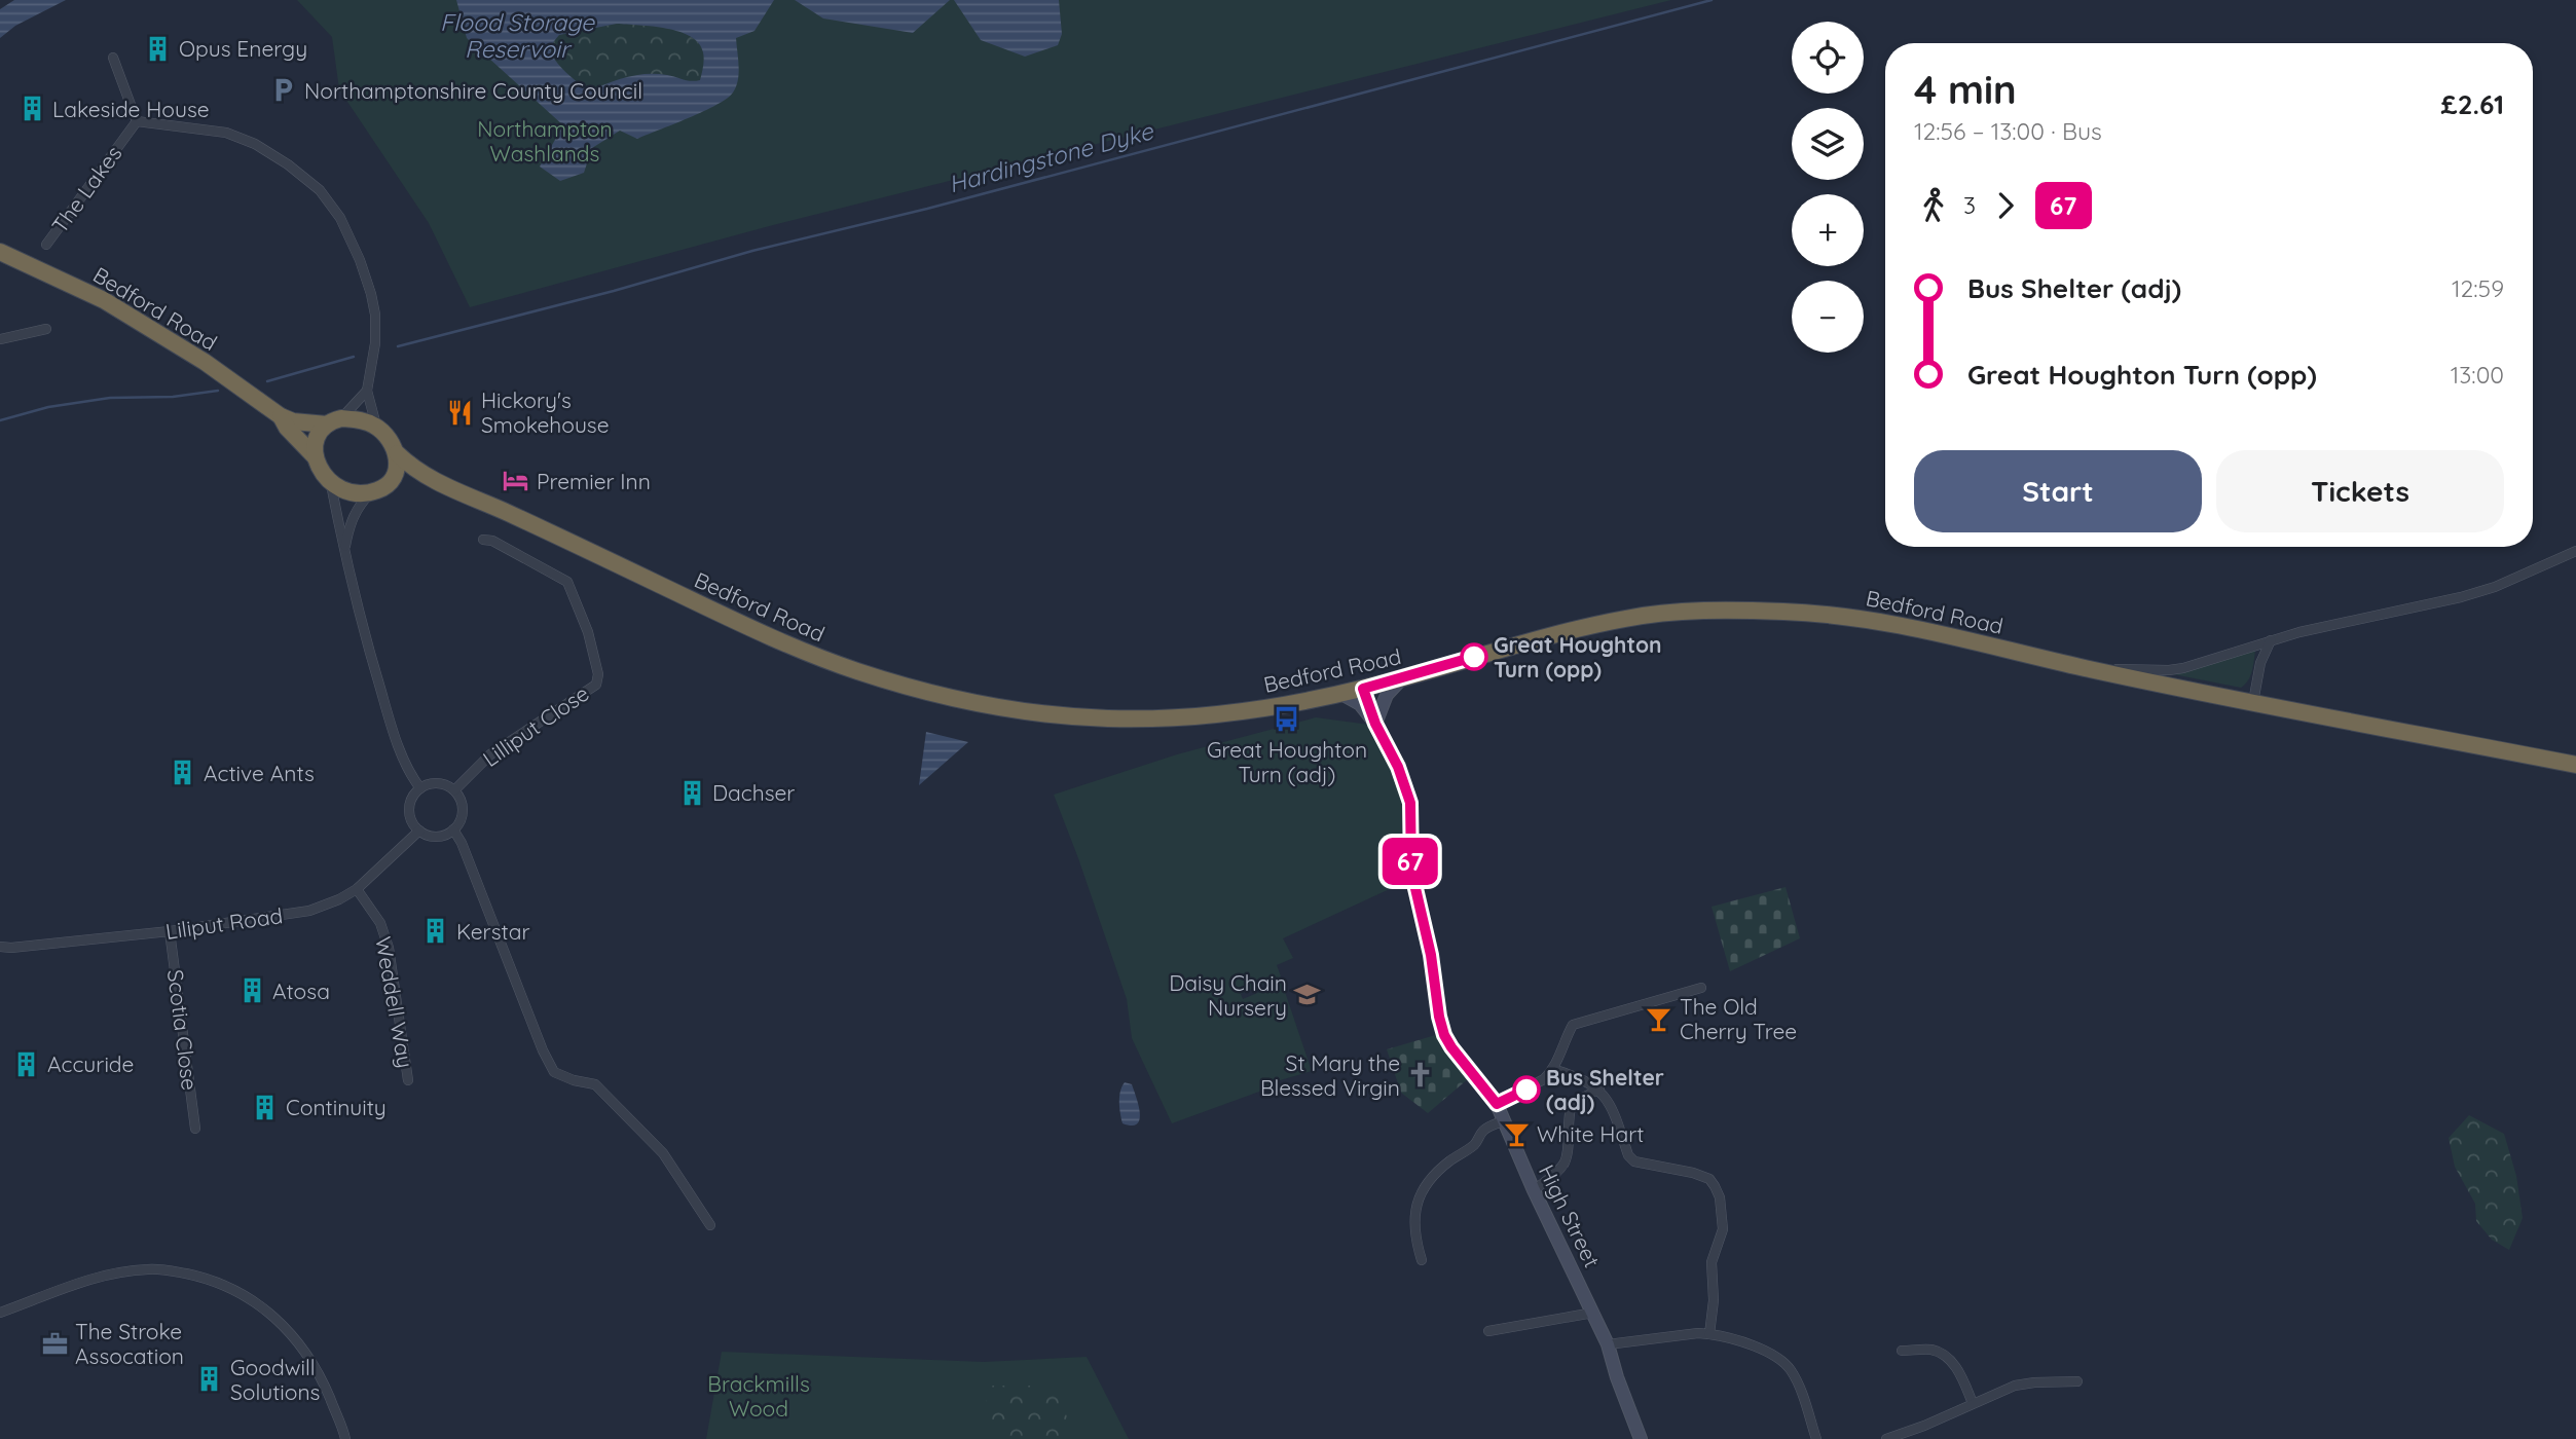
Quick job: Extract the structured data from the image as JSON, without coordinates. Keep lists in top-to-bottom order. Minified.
{"streets":{"highway":["Bedford Road"],"street":["The Lakes","Lilliput Close","Liliput Road","Weddell Way","Scotia Close","High Street"]},"crossings":[["Bedford Road","High Street"],["Lilliput Close","Liliput Road"],["Liliput Road","Weddell Way"],["Liliput Road","Scotia Close"]],"water":["Flood Storage Reservoir","Hardingstone Dyke"],"parks":["Northampton Washlands","Brackmills Wood"],"places":{"building":["Opus Energy","Lakeside House","Active Ants","Dachser","Kerstar","Atosa","Accuride","Continuity","Goodwill Solutions"],"parking":["Northamptonshire County Council"],"restaurant":["Hickory's Smokehouse"],"hotel":["Premier Inn"],"other":["Great Houghton Turn (opp)","Bus Shelter (adj)"],"bus stop":["Great Houghton Turn (adj)"],"school or university":["Daisy Chain Nursery"],"bar":["The Old Cherry Tree","White Hart"],"church":["St Mary the Blessed Virgin"],"office":["The Stroke Assocation"]},"lines":["bus line 67"],"page":{"on_map":"67","map_buttons":["+","−"],"heading":["4 min","12:56 – 13:00 · Bus","£2.61"],"legs":["3","67"],"list":[{"name":"Bus Shelter (adj)","value":"12:59"},{"name":"Great Houghton Turn (opp)","value":"13:00"}],"buttons":["Start","Tickets"]}}
